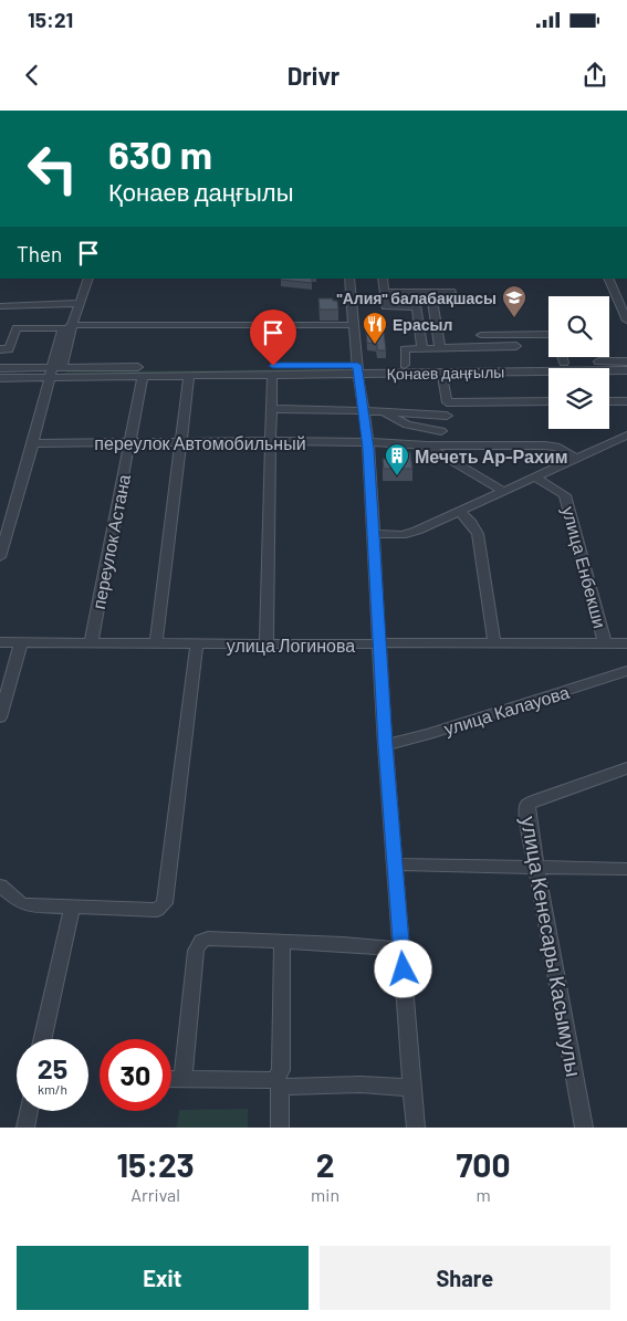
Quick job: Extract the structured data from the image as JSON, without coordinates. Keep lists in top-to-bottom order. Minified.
{"streets":{"street":["Қонаев даңғылы","переулок Автомобильный","переулок Астана","улица Енбекши","улица Логинова","улица Калауова","улица Кенесары Касымулы"]},"crossings":[["Қонаев даңғылы","переулок Астана"],["переулок Автомобильный","переулок Астана"],["переулок Астана","улица Логинова"],["улица Енбекши","улица Логинова"]],"places":{"school or university":["\"Алия\" балабақшасы"],"restaurant":["Ерасыл"],"building":["Мечеть Ар-Рахим"]},"page":{"status":"15:21","header":"Drivr","turn":["630 m","Қонаев даңғылы"],"then":"Then","speed":"25 km/h","limit":"30","eta":["15:23","Arrival","2","min","700","m"],"buttons":["Exit","Share"]}}
